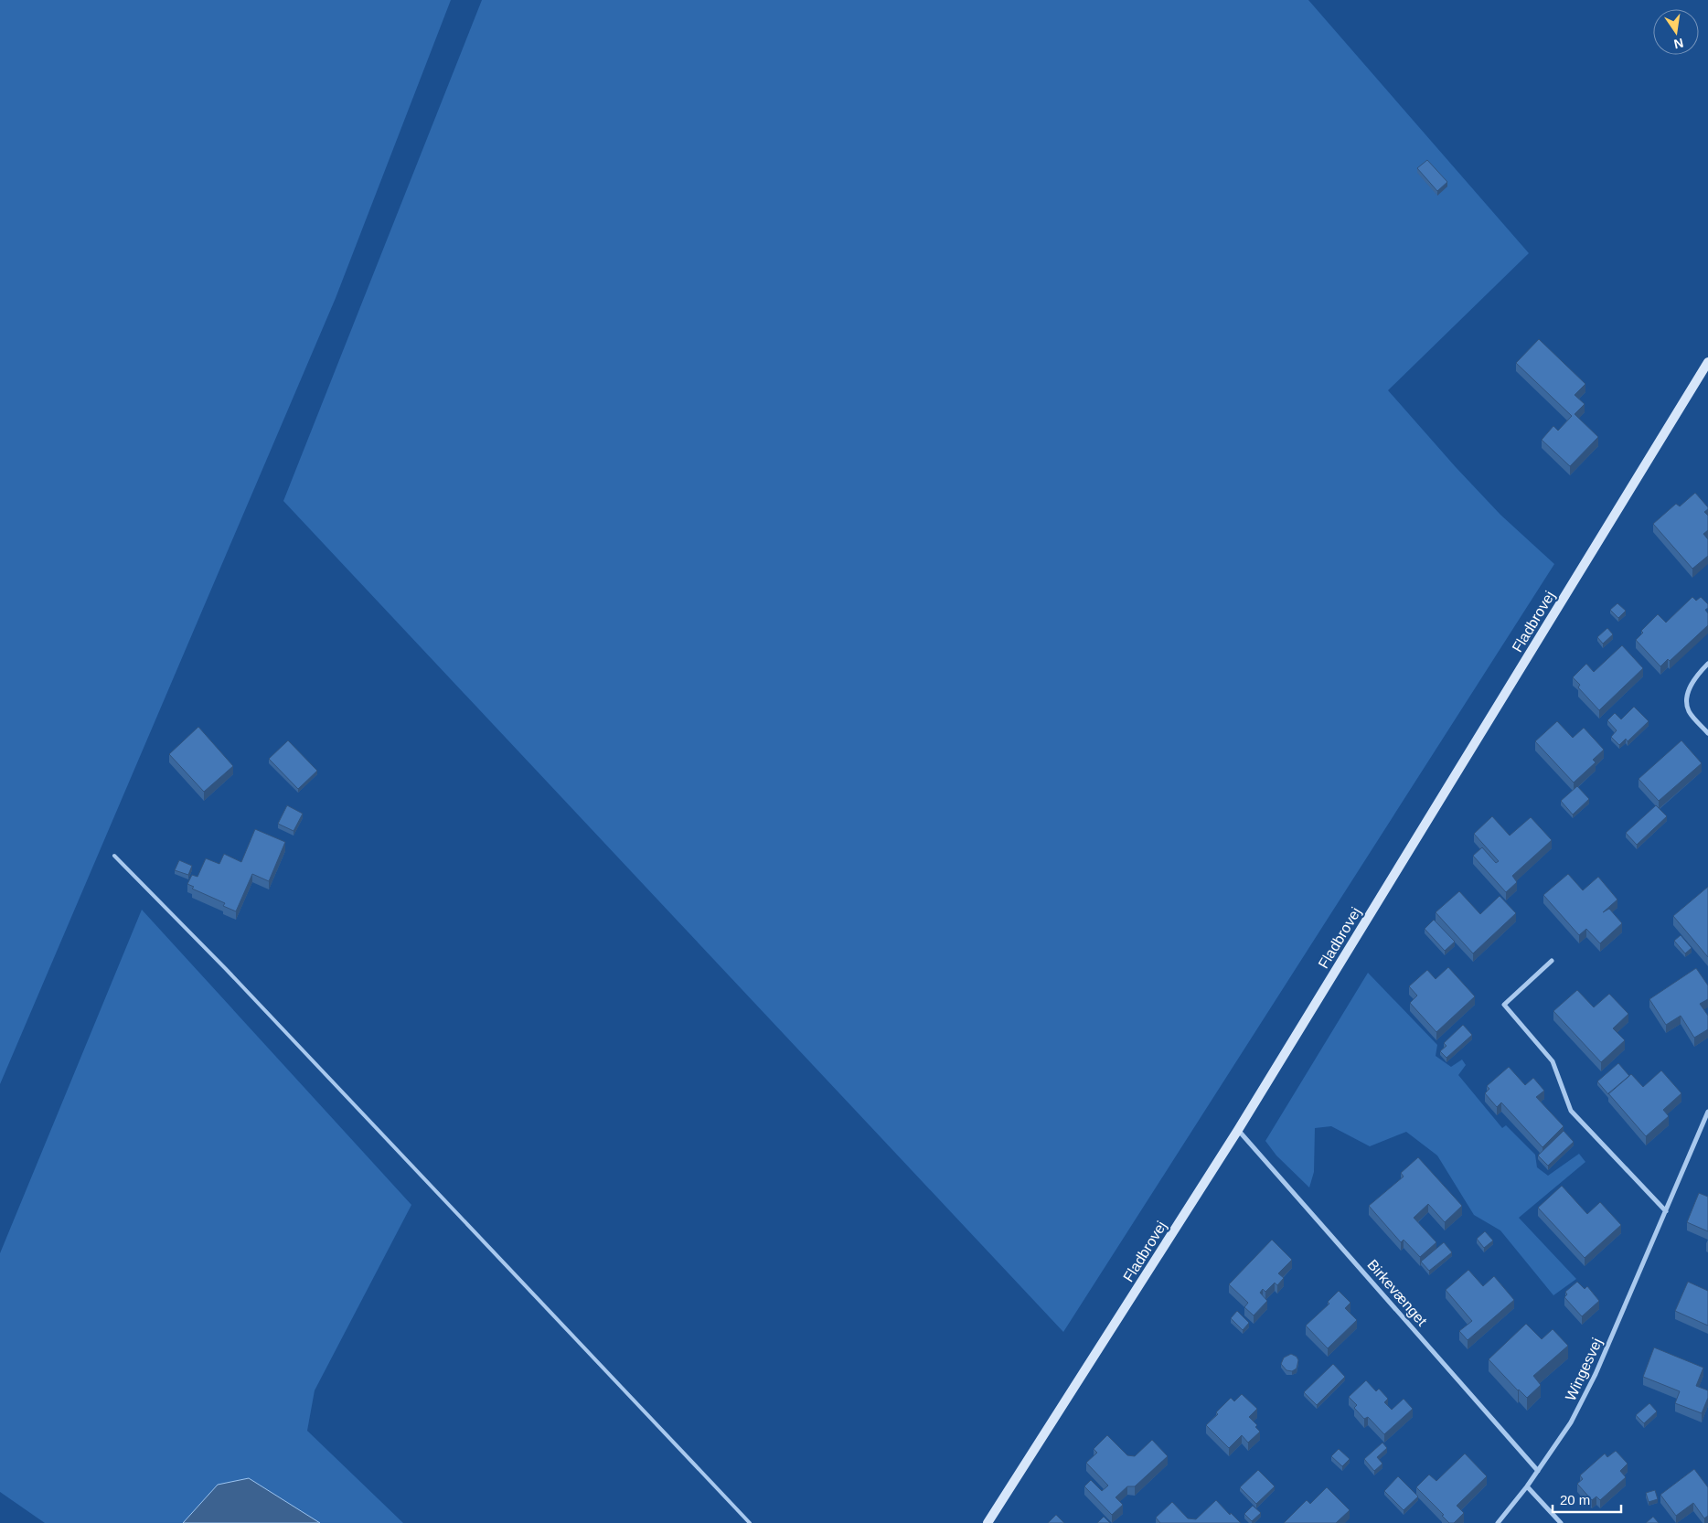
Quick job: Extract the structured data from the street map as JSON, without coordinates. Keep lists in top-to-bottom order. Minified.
{"streets":{"main road":["Fladbrovej"],"street":["Birkevænget","Wingesvej"]},"crossings":[["Fladbrovej","Birkevænget"],["Birkevænget","Wingesvej"]],"scale_bar":"20 m","north":"bottom"}
